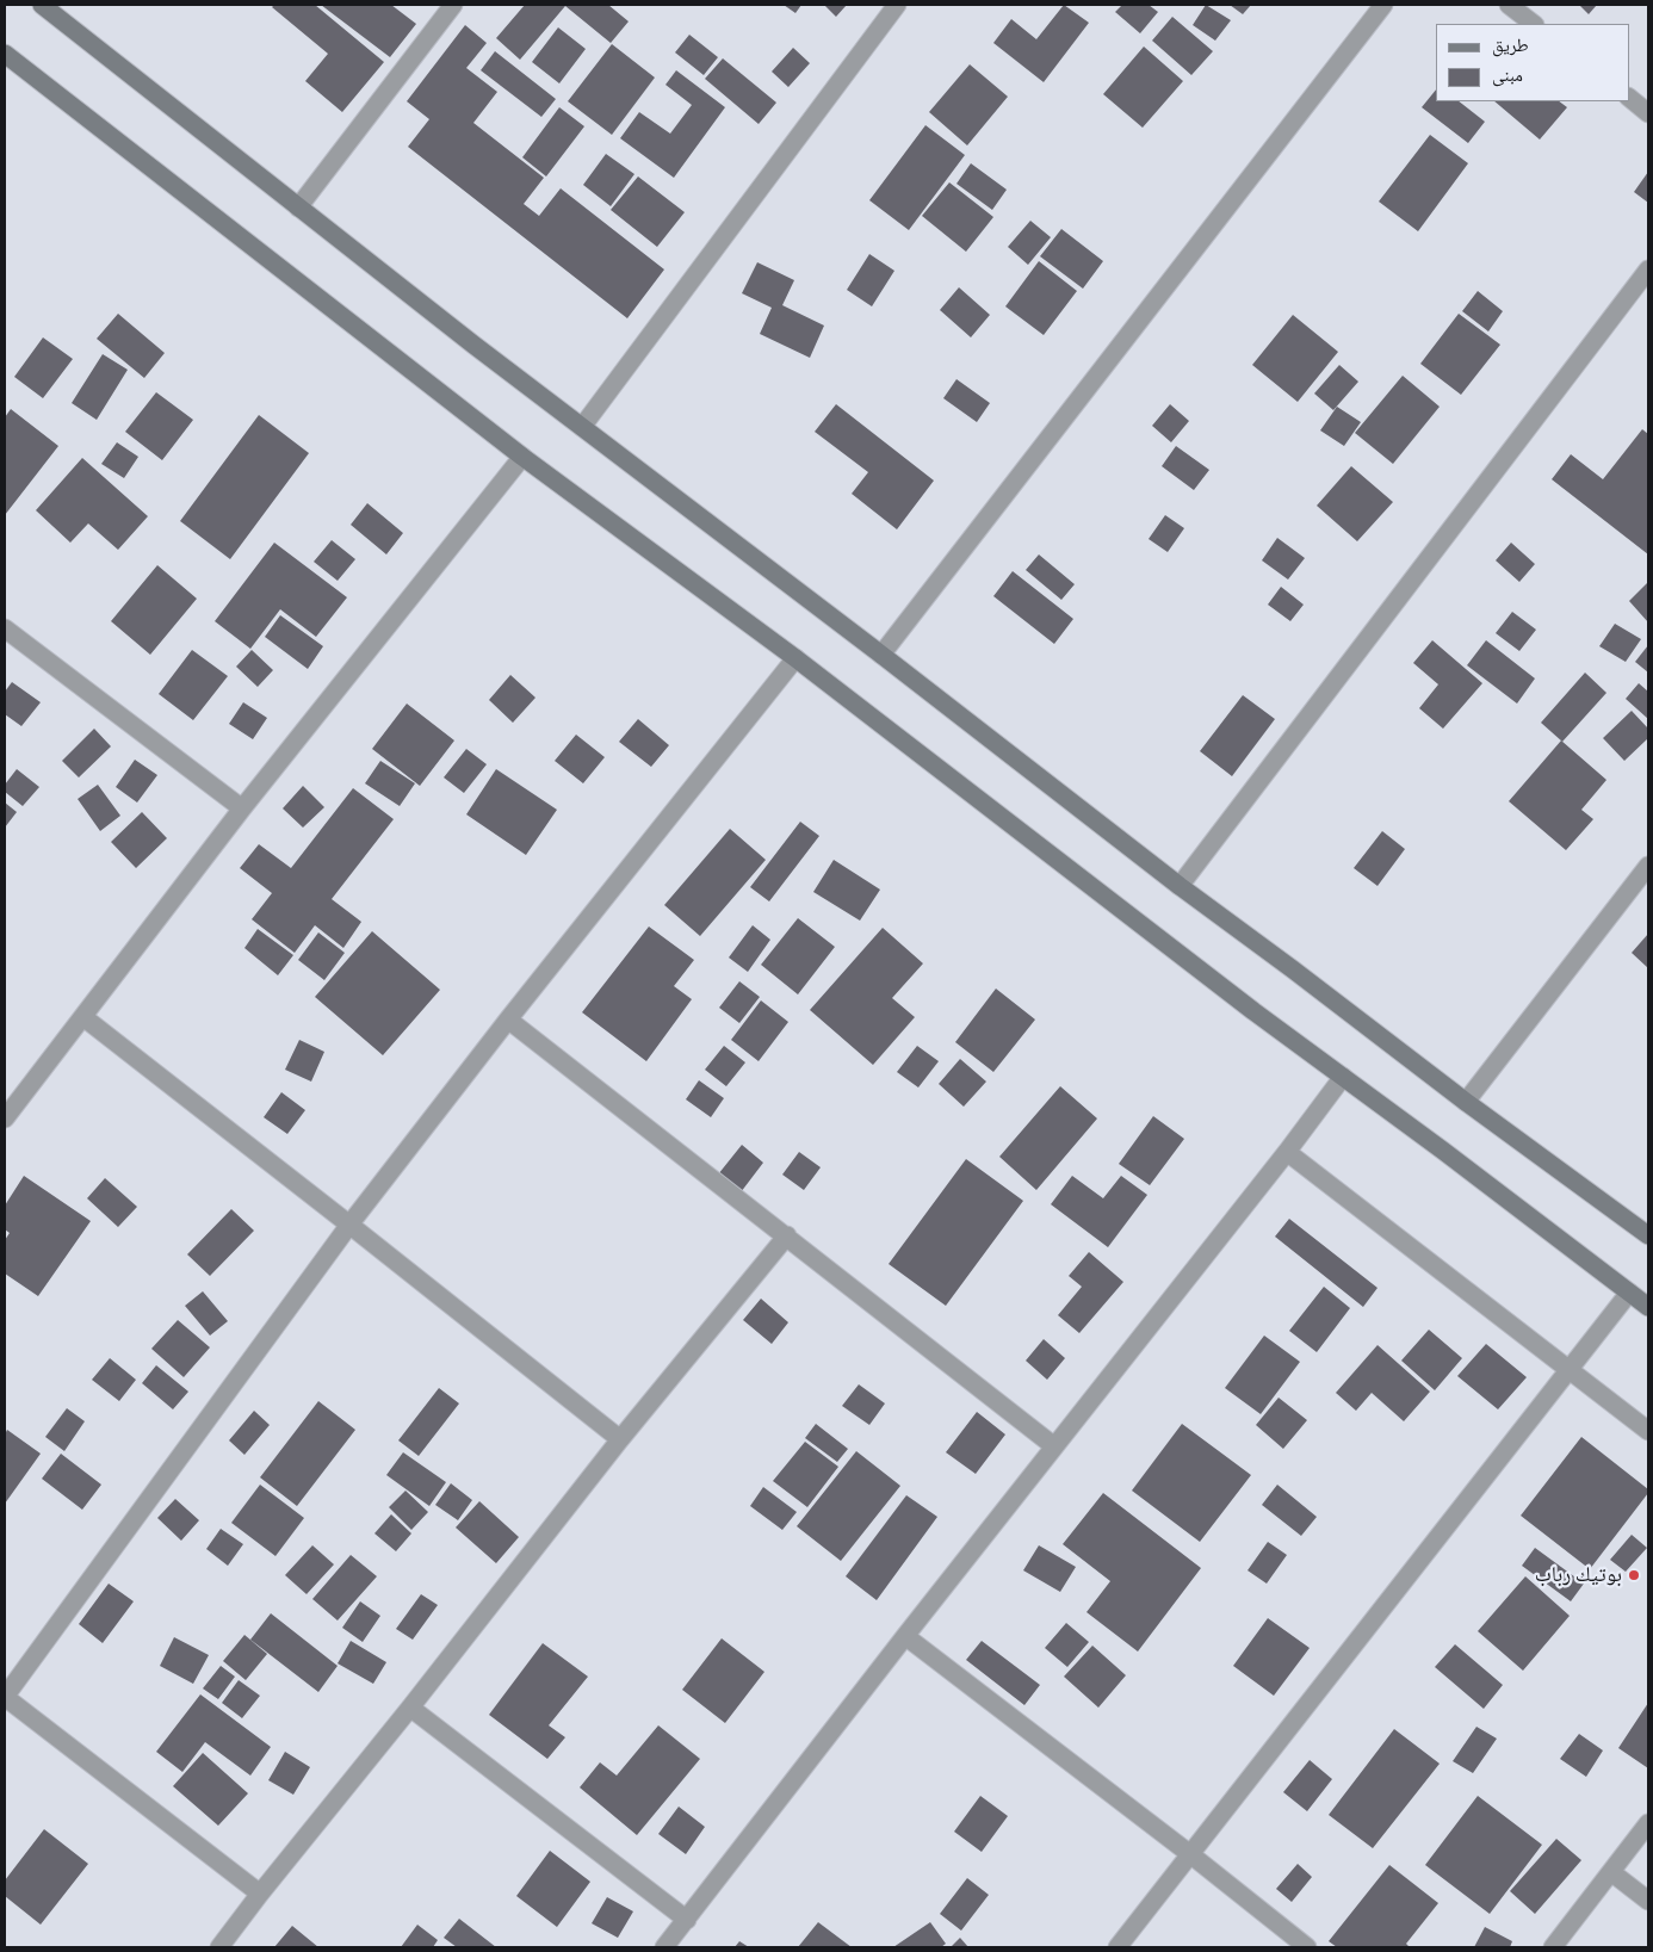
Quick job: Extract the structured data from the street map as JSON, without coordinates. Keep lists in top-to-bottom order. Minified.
{"places":["بوتيك رباب"],"legend":["طريق","مبنى"]}
